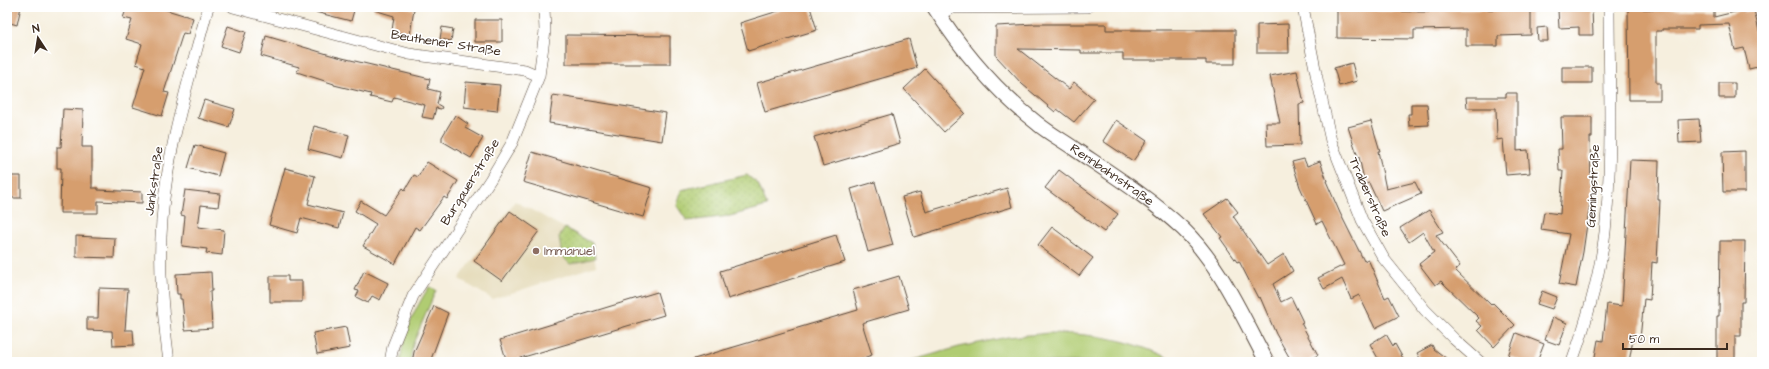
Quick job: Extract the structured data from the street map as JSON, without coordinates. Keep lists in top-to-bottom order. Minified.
{"streets":{"street":["Beuthener Straße","Rennbahnstraße","Jankstraße","Burgauerstraße","Gemingstraße","Traberstraße"]},"crossings":[["Beuthener Straße","Burgauerstraße"]],"places":["Immanuel"],"scale_bar":"50 m","north":"top"}
